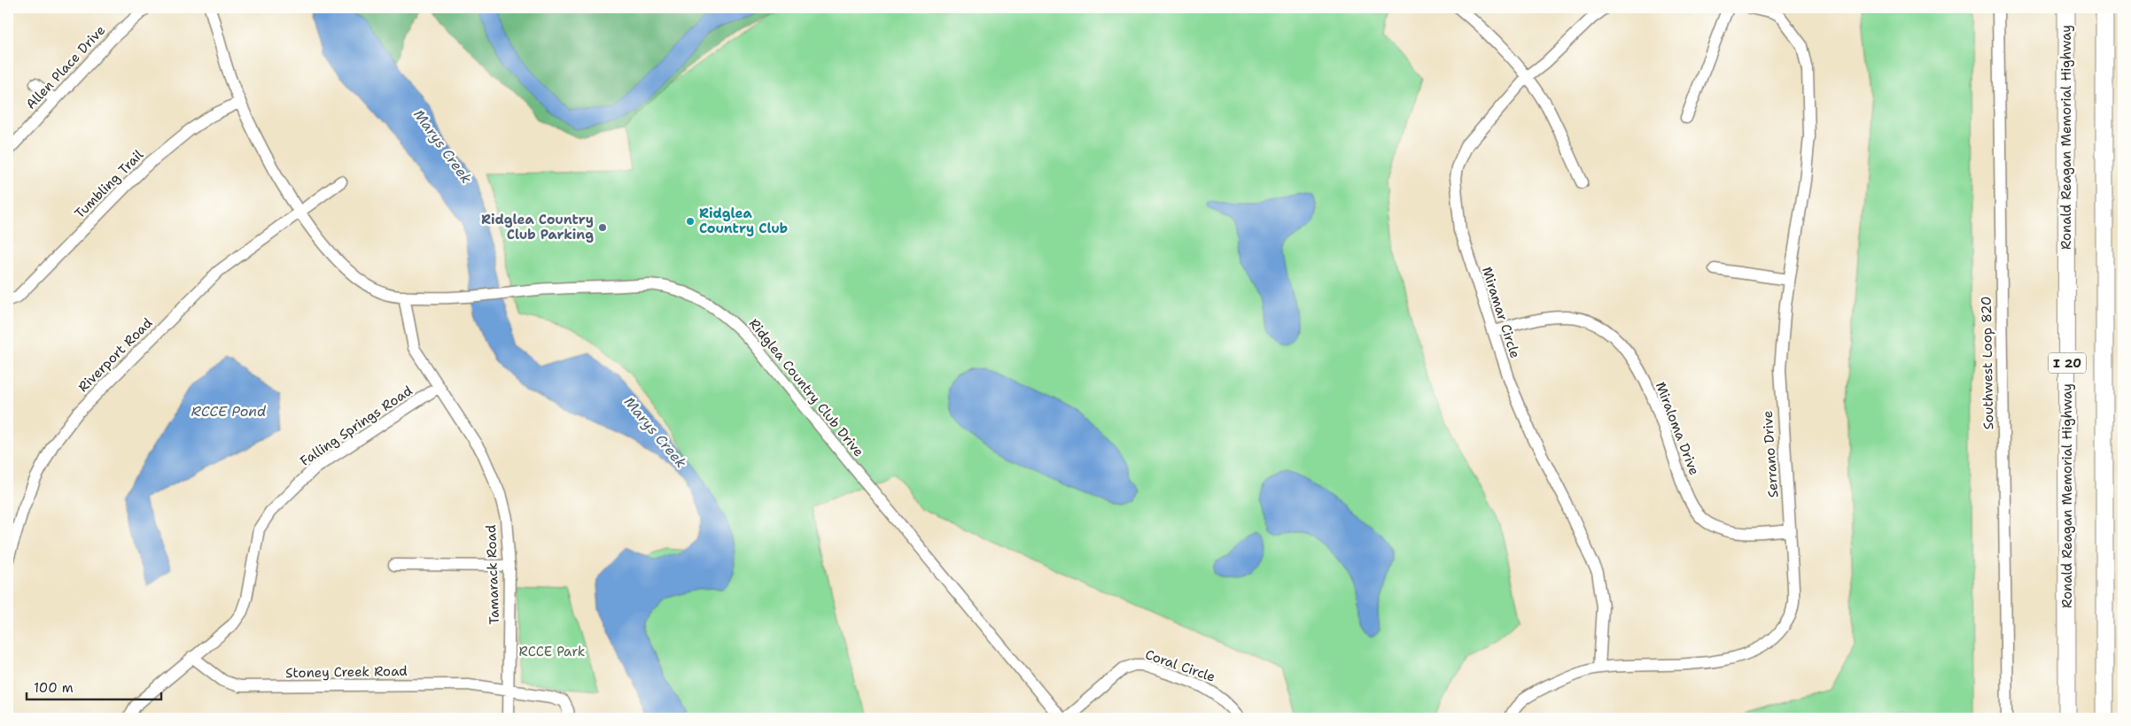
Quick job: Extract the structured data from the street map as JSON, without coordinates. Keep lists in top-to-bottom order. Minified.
{"streets":{"highway":["Ronald Reagan Memorial Highway","I 20"],"street":["Allen Place Drive","Tumbling Trail","Miramar Circle","Riverport Road","Southwest Loop 820","Ridglea Country Club Drive","Falling Springs Road","Miraloma Drive","Serrano Drive","Tamarack Road","Coral Circle","Stoney Creek Road"]},"crossings":[["Tumbling Trail","Ridglea Country Club Drive"],["Miramar Circle","Miraloma Drive"],["Miramar Circle","Serrano Drive"],["Riverport Road","Ridglea Country Club Drive"],["Ridglea Country Club Drive","Tamarack Road"],["Falling Springs Road","Tamarack Road"],["Falling Springs Road","Stoney Creek Road"],["Miraloma Drive","Serrano Drive"],["Tamarack Road","Stoney Creek Road"]],"water":["Marys Creek","RCCE Pond"],"parks":["RCCE Park"],"places":["Ridglea Country Club","Ridglea Country Club Parking"],"scale_bar":"100 m"}
